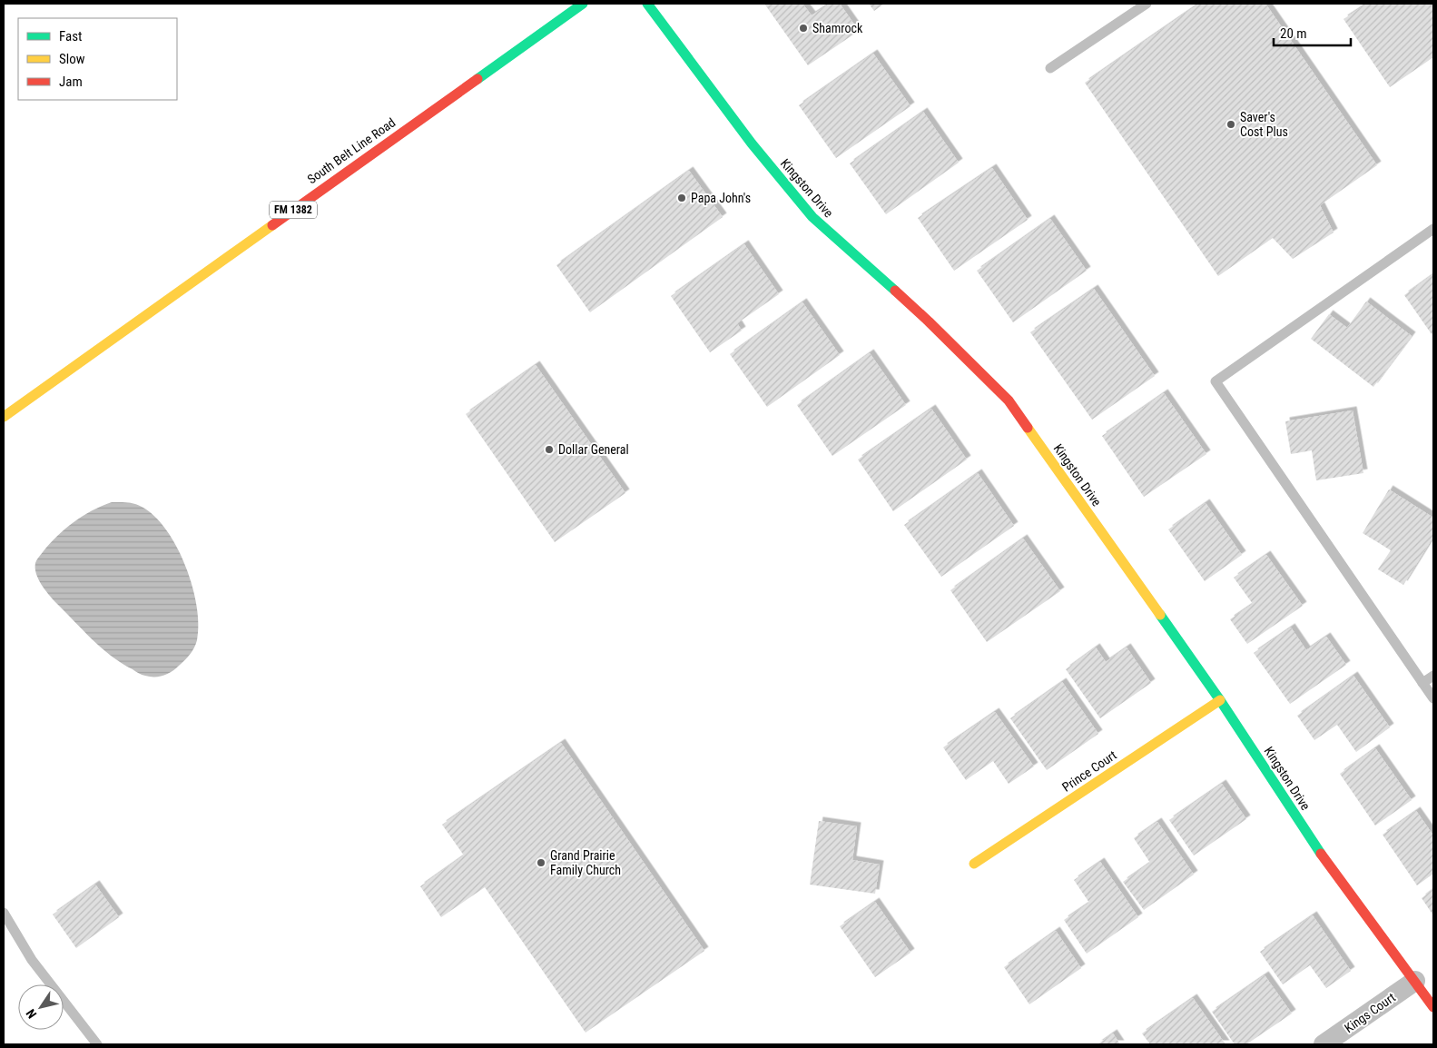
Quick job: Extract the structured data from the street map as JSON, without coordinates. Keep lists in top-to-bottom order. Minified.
{"streets":{"street":["South Belt Line Road","Kingston Drive","FM 1382","Prince Court","Kings Court"]},"crossings":[["Kingston Drive","Prince Court"],["Kingston Drive","Kings Court"]],"places":["Shamrock","Saver's Cost Plus","Papa John's","Dollar General","Grand Prairie Family Church"],"legend":["Fast","Slow","Jam"],"scale_bar":"20 m","north":"bottom left"}
